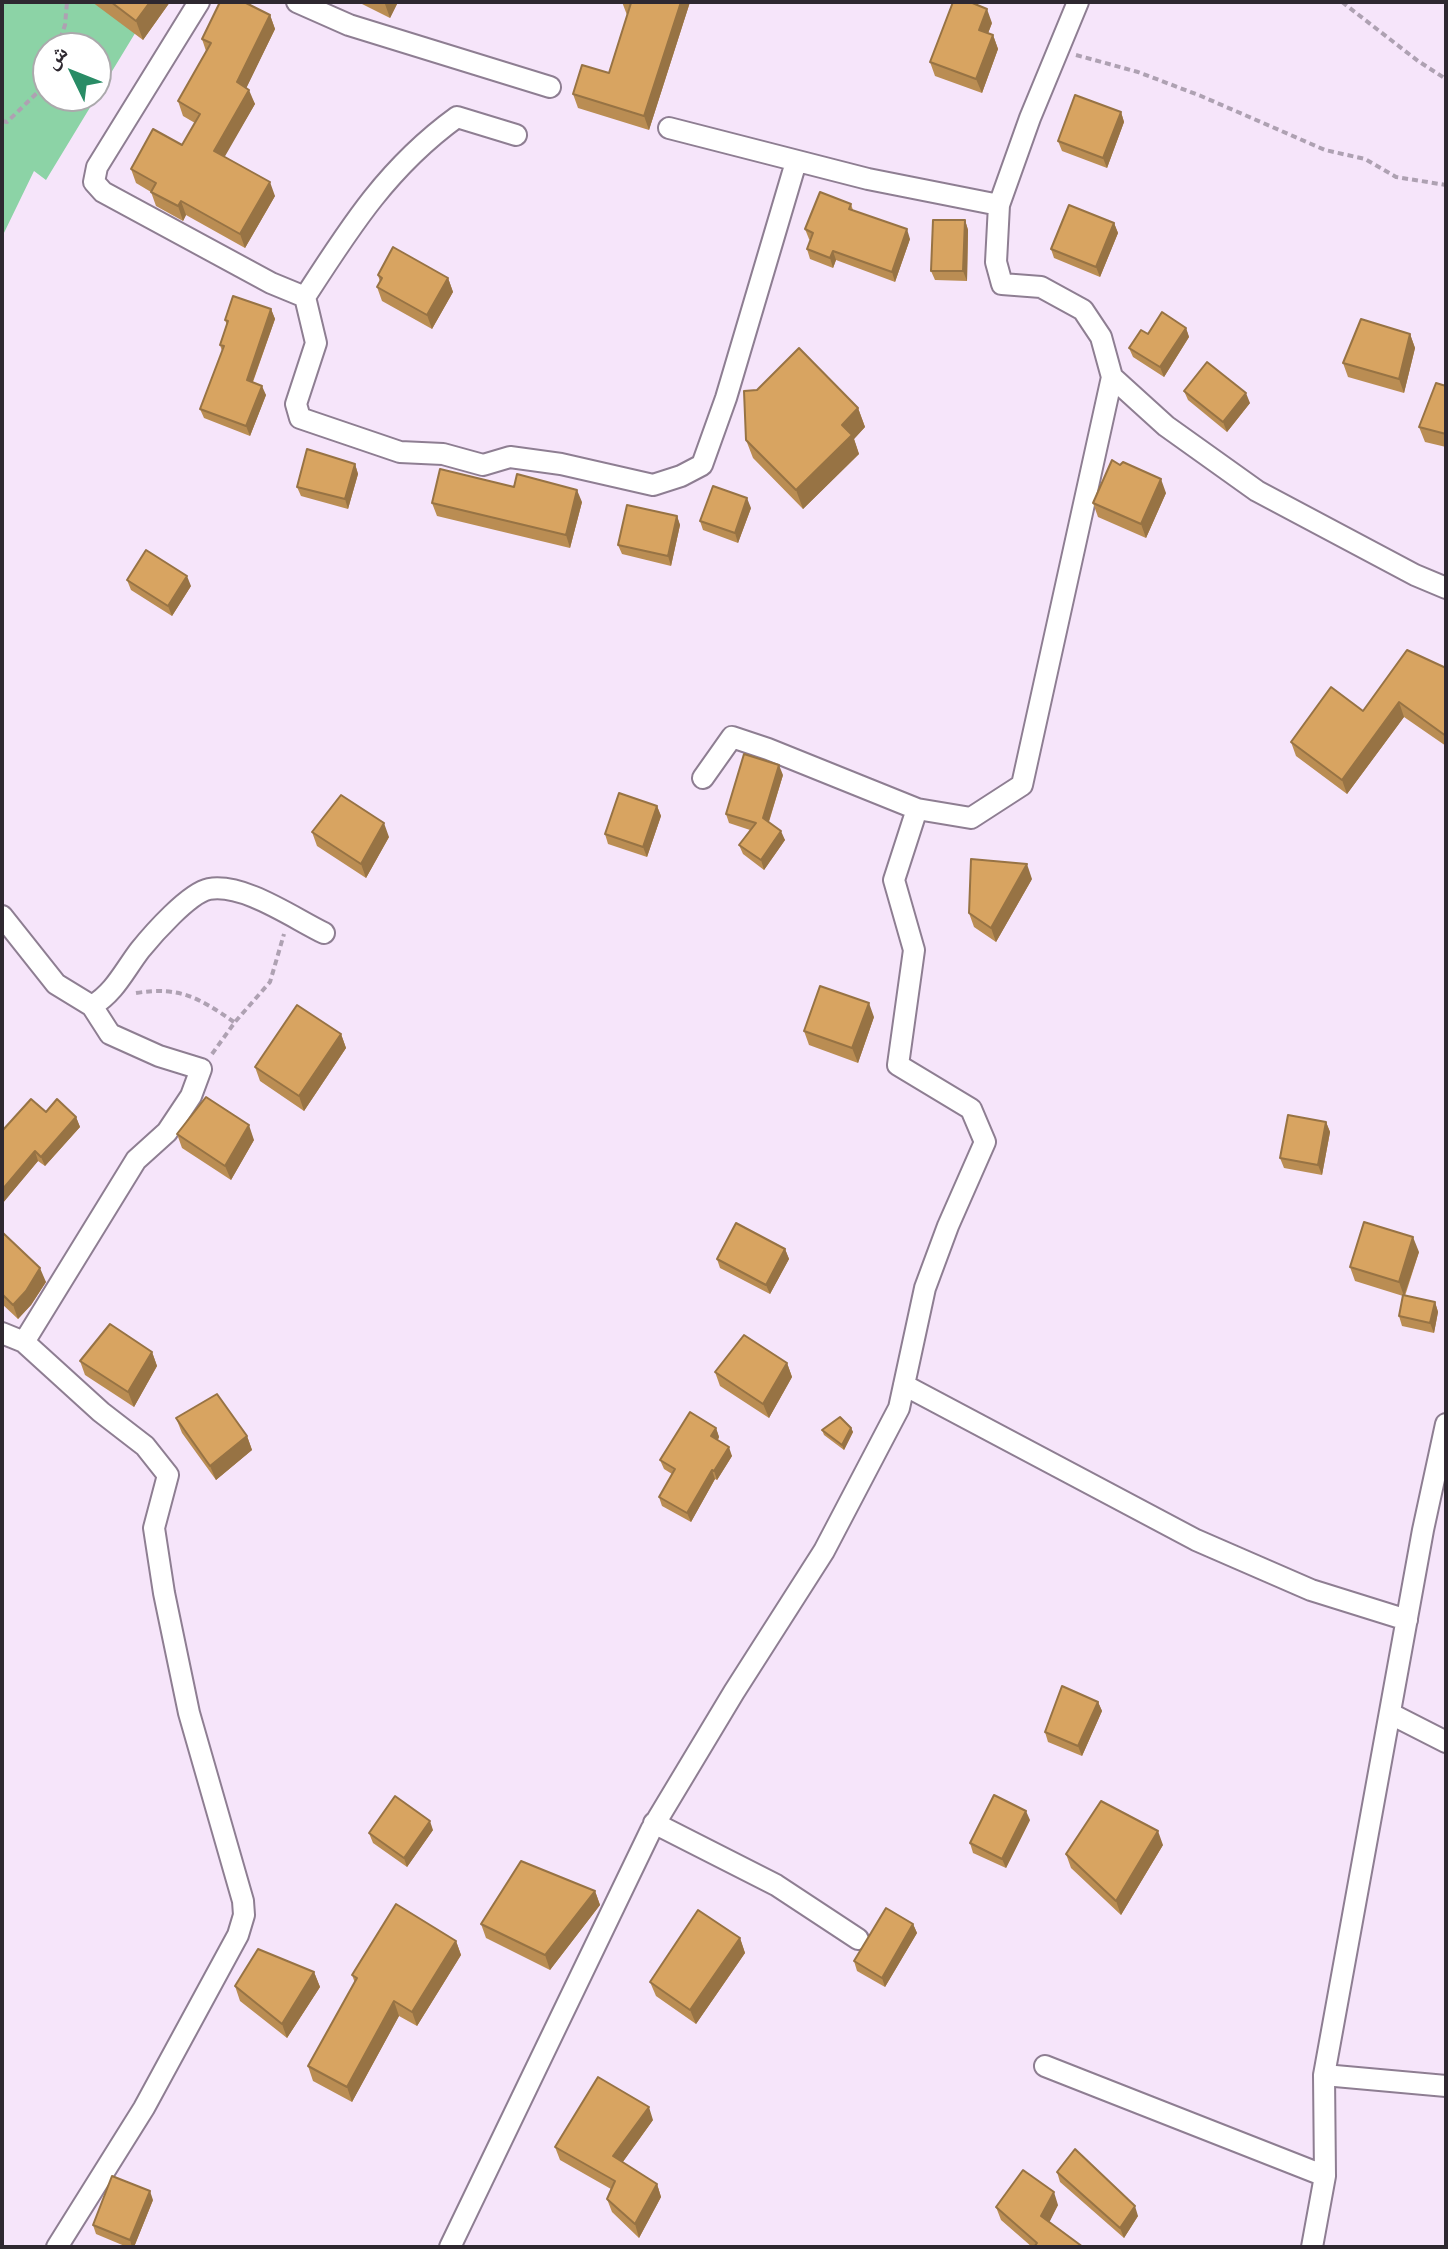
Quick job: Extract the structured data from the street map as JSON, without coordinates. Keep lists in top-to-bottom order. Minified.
{"north":"top left"}
